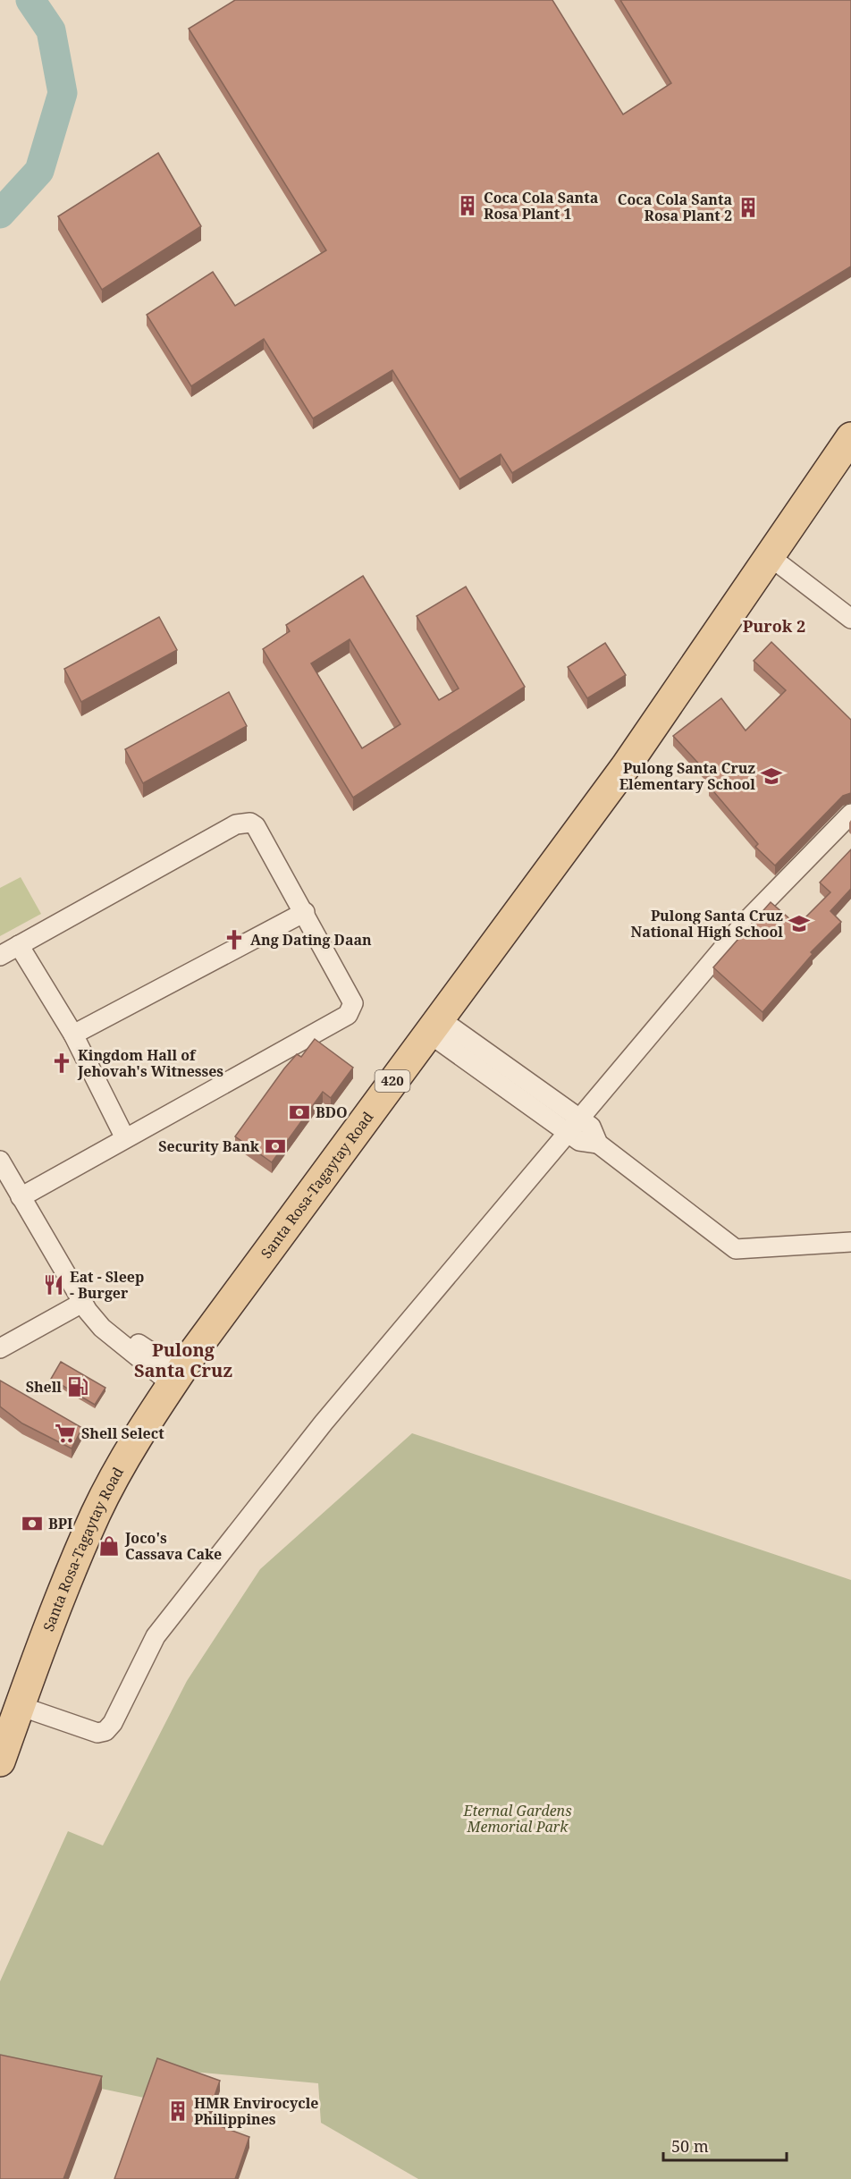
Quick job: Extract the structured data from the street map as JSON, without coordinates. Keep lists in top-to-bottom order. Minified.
{"streets":{"main road":["420","Santa Rosa-Tagaytay Road"]},"districts":["Purok 2","Pulong Santa Cruz"],"parks":["Eternal Gardens Memorial Park"],"places":{"building":["Coca Cola Santa Rosa Plant 1","Coca Cola Santa Rosa Plant 2","HMR Envirocycle Philippines"],"school or university":["Pulong Santa Cruz Elementary School","Pulong Santa Cruz National High School"],"church":["Ang Dating Daan","Kingdom Hall of Jehovah's Witnesses"],"bank":["BDO","Security Bank","BPI"],"restaurant":["Eat - Sleep - Burger"],"fuel station":["Shell"],"supermarket":["Shell Select"],"shop":["Joco's Cassava Cake"]},"scale_bar":"50 m"}
